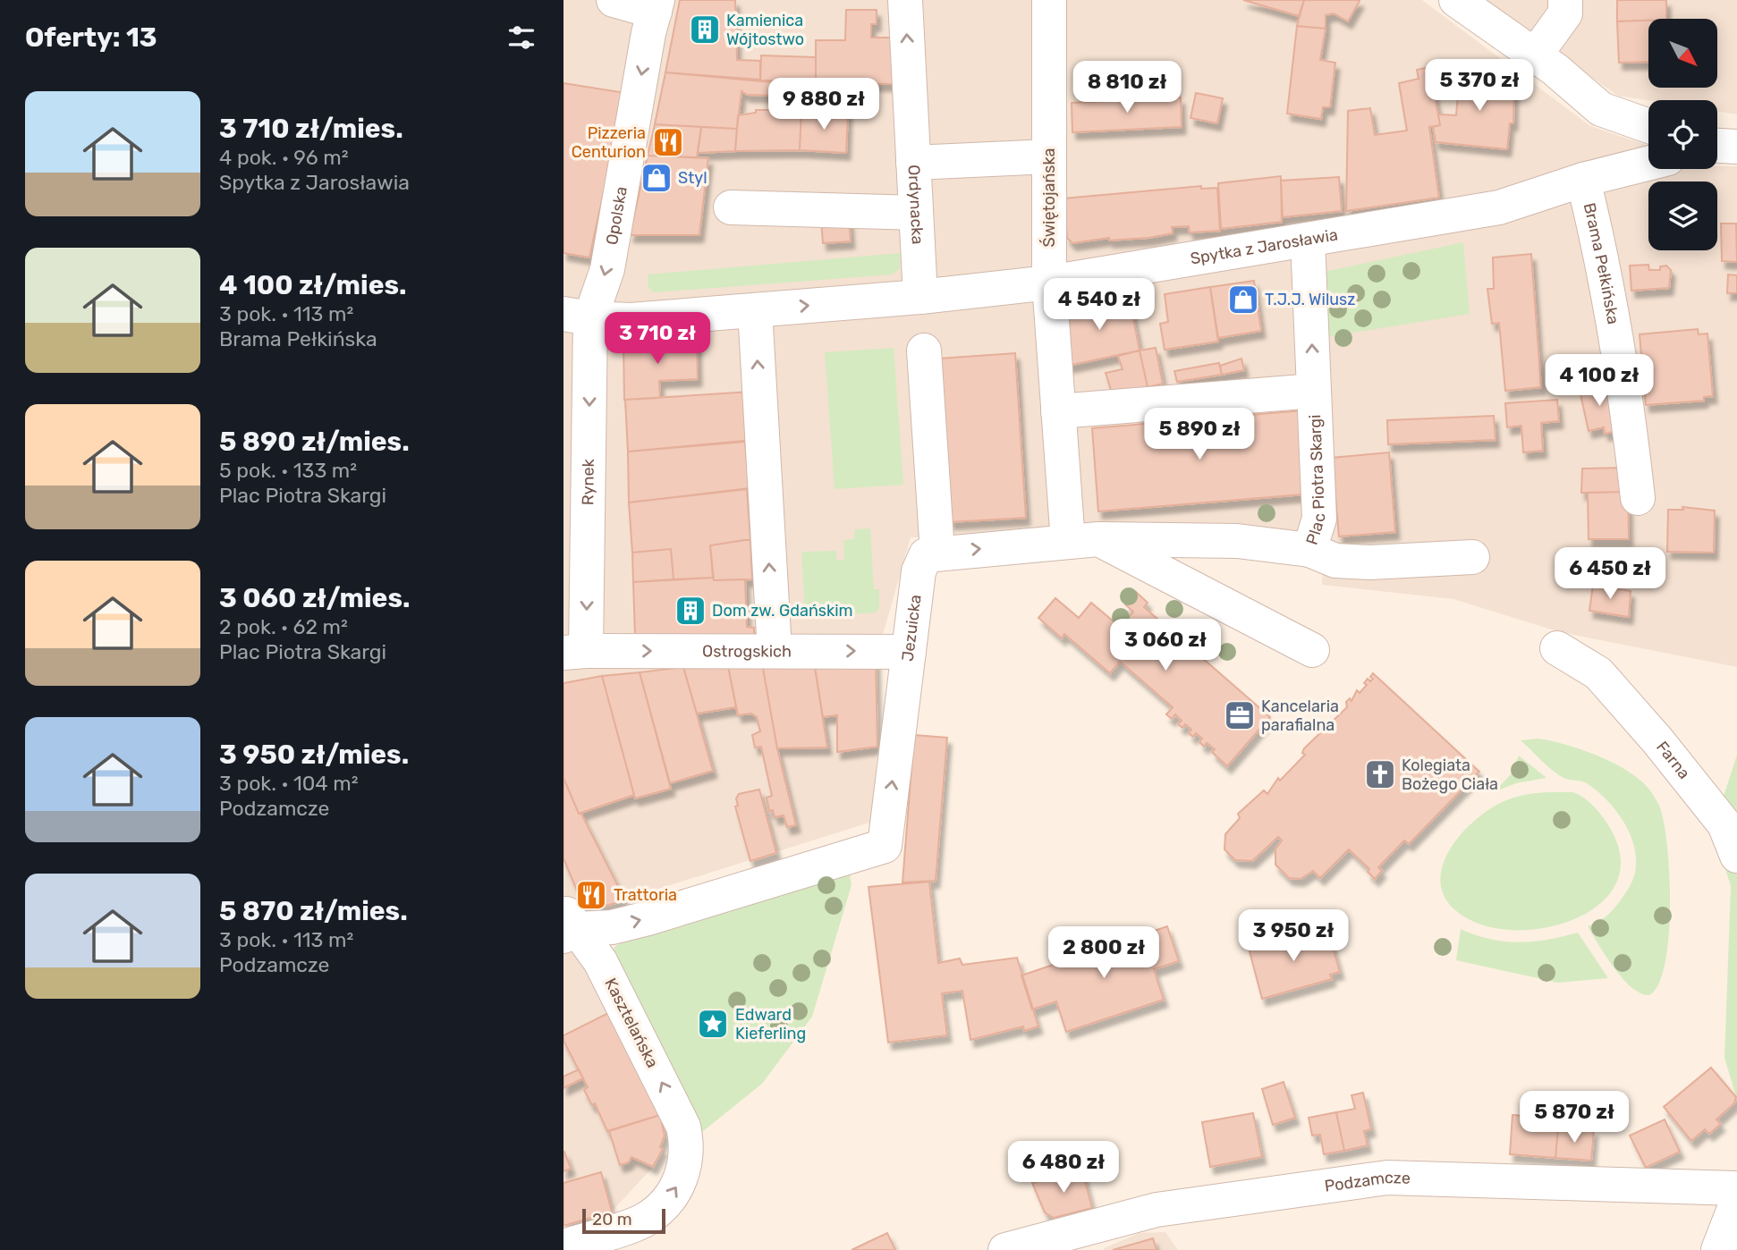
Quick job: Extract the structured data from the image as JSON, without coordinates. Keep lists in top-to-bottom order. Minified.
{"streets":{"street":["Świętojańska","Ordynacka","Opolska","Spytka z Jarosławia","Brama Pełkińska","Plac Piotra Skargi","Rynek","Jezuicka","Ostrogskich","Farna","Kasztelańska","Podzamcze"]},"crossings":[["Świętojańska","Spytka z Jarosławia"],["Świętojańska","Plac Piotra Skargi"],["Ordynacka","Spytka z Jarosławia"],["Opolska","Spytka z Jarosławia"],["Opolska","Rynek"],["Spytka z Jarosławia","Brama Pełkińska"],["Spytka z Jarosławia","Plac Piotra Skargi"],["Spytka z Jarosławia","Rynek"],["Rynek","Ostrogskich"],["Jezuicka","Ostrogskich"],["Jezuicka","Kasztelańska"]],"one_way":["Ordynacka","Jezuicka","Ostrogskich"],"places":{"building":["Kamienica Wójtostwo","Dom zw. Gdańskim"],"restaurant":["Pizzeria Centurion","Trattoria"],"shop":["Styl","T.J.J. Wilusz"],"office":["Kancelaria parafialna"],"church":["Kolegiata Bożego Ciała"],"place":["Edward Kieferling"]},"scale_bar":"20 m","north":"bottom right","page":{"heading":"Oferty: 13","price":["5 370 zł","8 810 zł","9 880 zł","4 540 zł","3 710 zł","4 100 zł","5 890 zł","6 450 zł","3 060 zł","3 950 zł","2 800 zł","5 870 zł","6 480 zł"],"list":[{"name":"3 710 zł/mies.","note":"4 pok. · 96 m² · Spytka z Jarosławia"},{"name":"4 100 zł/mies.","note":"3 pok. · 113 m² · Brama Pełkińska"},{"name":"5 890 zł/mies.","note":"5 pok. · 133 m² · Plac Piotra Skargi"},{"name":"3 060 zł/mies.","note":"2 pok. · 62 m² · Plac Piotra Skargi"},{"name":"3 950 zł/mies.","note":"3 pok. · 104 m² · Podzamcze"},{"name":"5 870 zł/mies.","note":"3 pok. · 113 m² · Podzamcze"}],"scale":"20 m"}}
